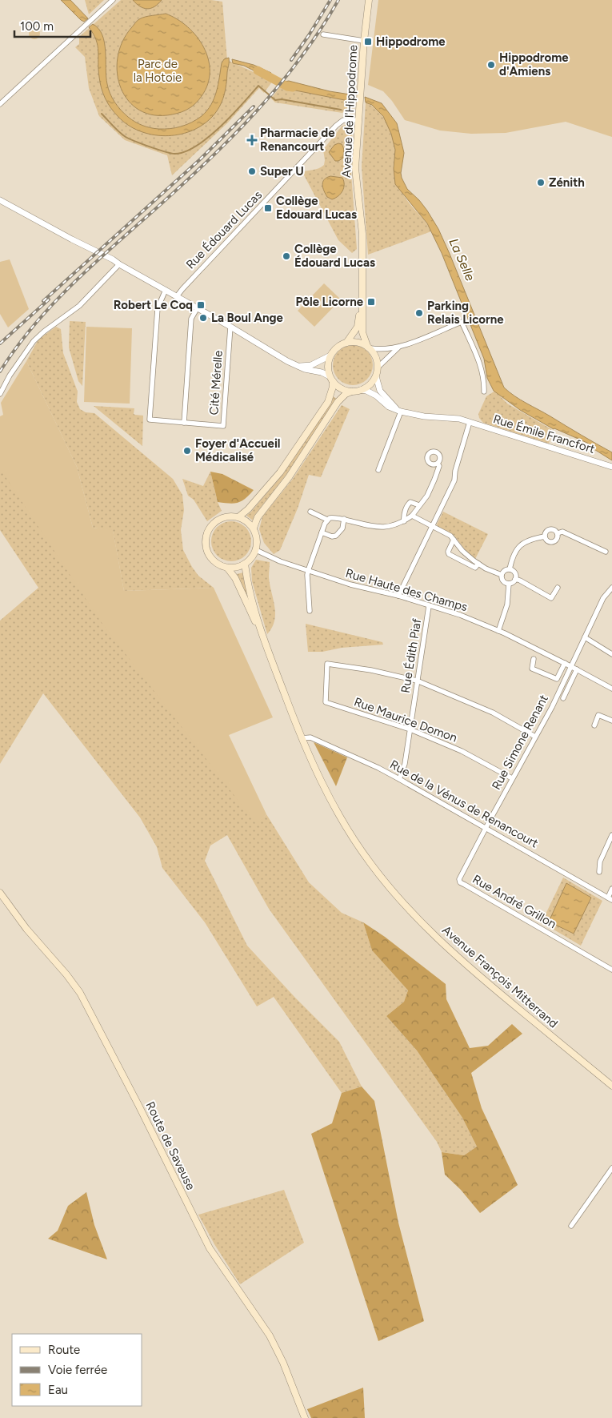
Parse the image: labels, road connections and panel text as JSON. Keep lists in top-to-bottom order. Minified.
{"streets":{"main road":["Avenue de l'Hippodrome","Avenue François Mitterrand","Route de Saveuse"],"street":["Rue Édouard Lucas","Cité Mérelle","Rue Émile Francfort","Rue Haute des Champs","Rue Édith Piaf","Rue Maurice Domon","Rue Simone Renant","Rue de la Vénus de Renancourt","Rue André Grillon"]},"crossings":[["Avenue de l'Hippodrome","Rue Édouard Lucas"],["Avenue de l'Hippodrome","Rue Émile Francfort"],["Rue Haute des Champs","Rue Édith Piaf"],["Rue Haute des Champs","Rue Simone Renant"],["Rue Haute des Champs","Avenue François Mitterrand"],["Rue Édith Piaf","Rue Maurice Domon"],["Rue Édith Piaf","Rue de la Vénus de Renancourt"],["Rue Maurice Domon","Rue Simone Renant"],["Rue Simone Renant","Rue de la Vénus de Renancourt"],["Rue Simone Renant","Rue André Grillon"],["Rue de la Vénus de Renancourt","Rue André Grillon"],["Rue de la Vénus de Renancourt","Avenue François Mitterrand"]],"water":["La Selle"],"parks":["Parc de la Hotoie"],"places":{"transit":["Hippodrome","Collège Edouard Lucas","Pôle Licorne","Robert Le Coq"],"other":["Hippodrome d'Amiens","Super U","Zénith","Collège Édouard Lucas","Parking Relais Licorne","La Boul Ange","Foyer d'Accueil Médicalisé"],"health":["Pharmacie de Renancourt"]},"legend":["Route","Voie ferrée","Eau"],"scale_bar":"100 m"}
